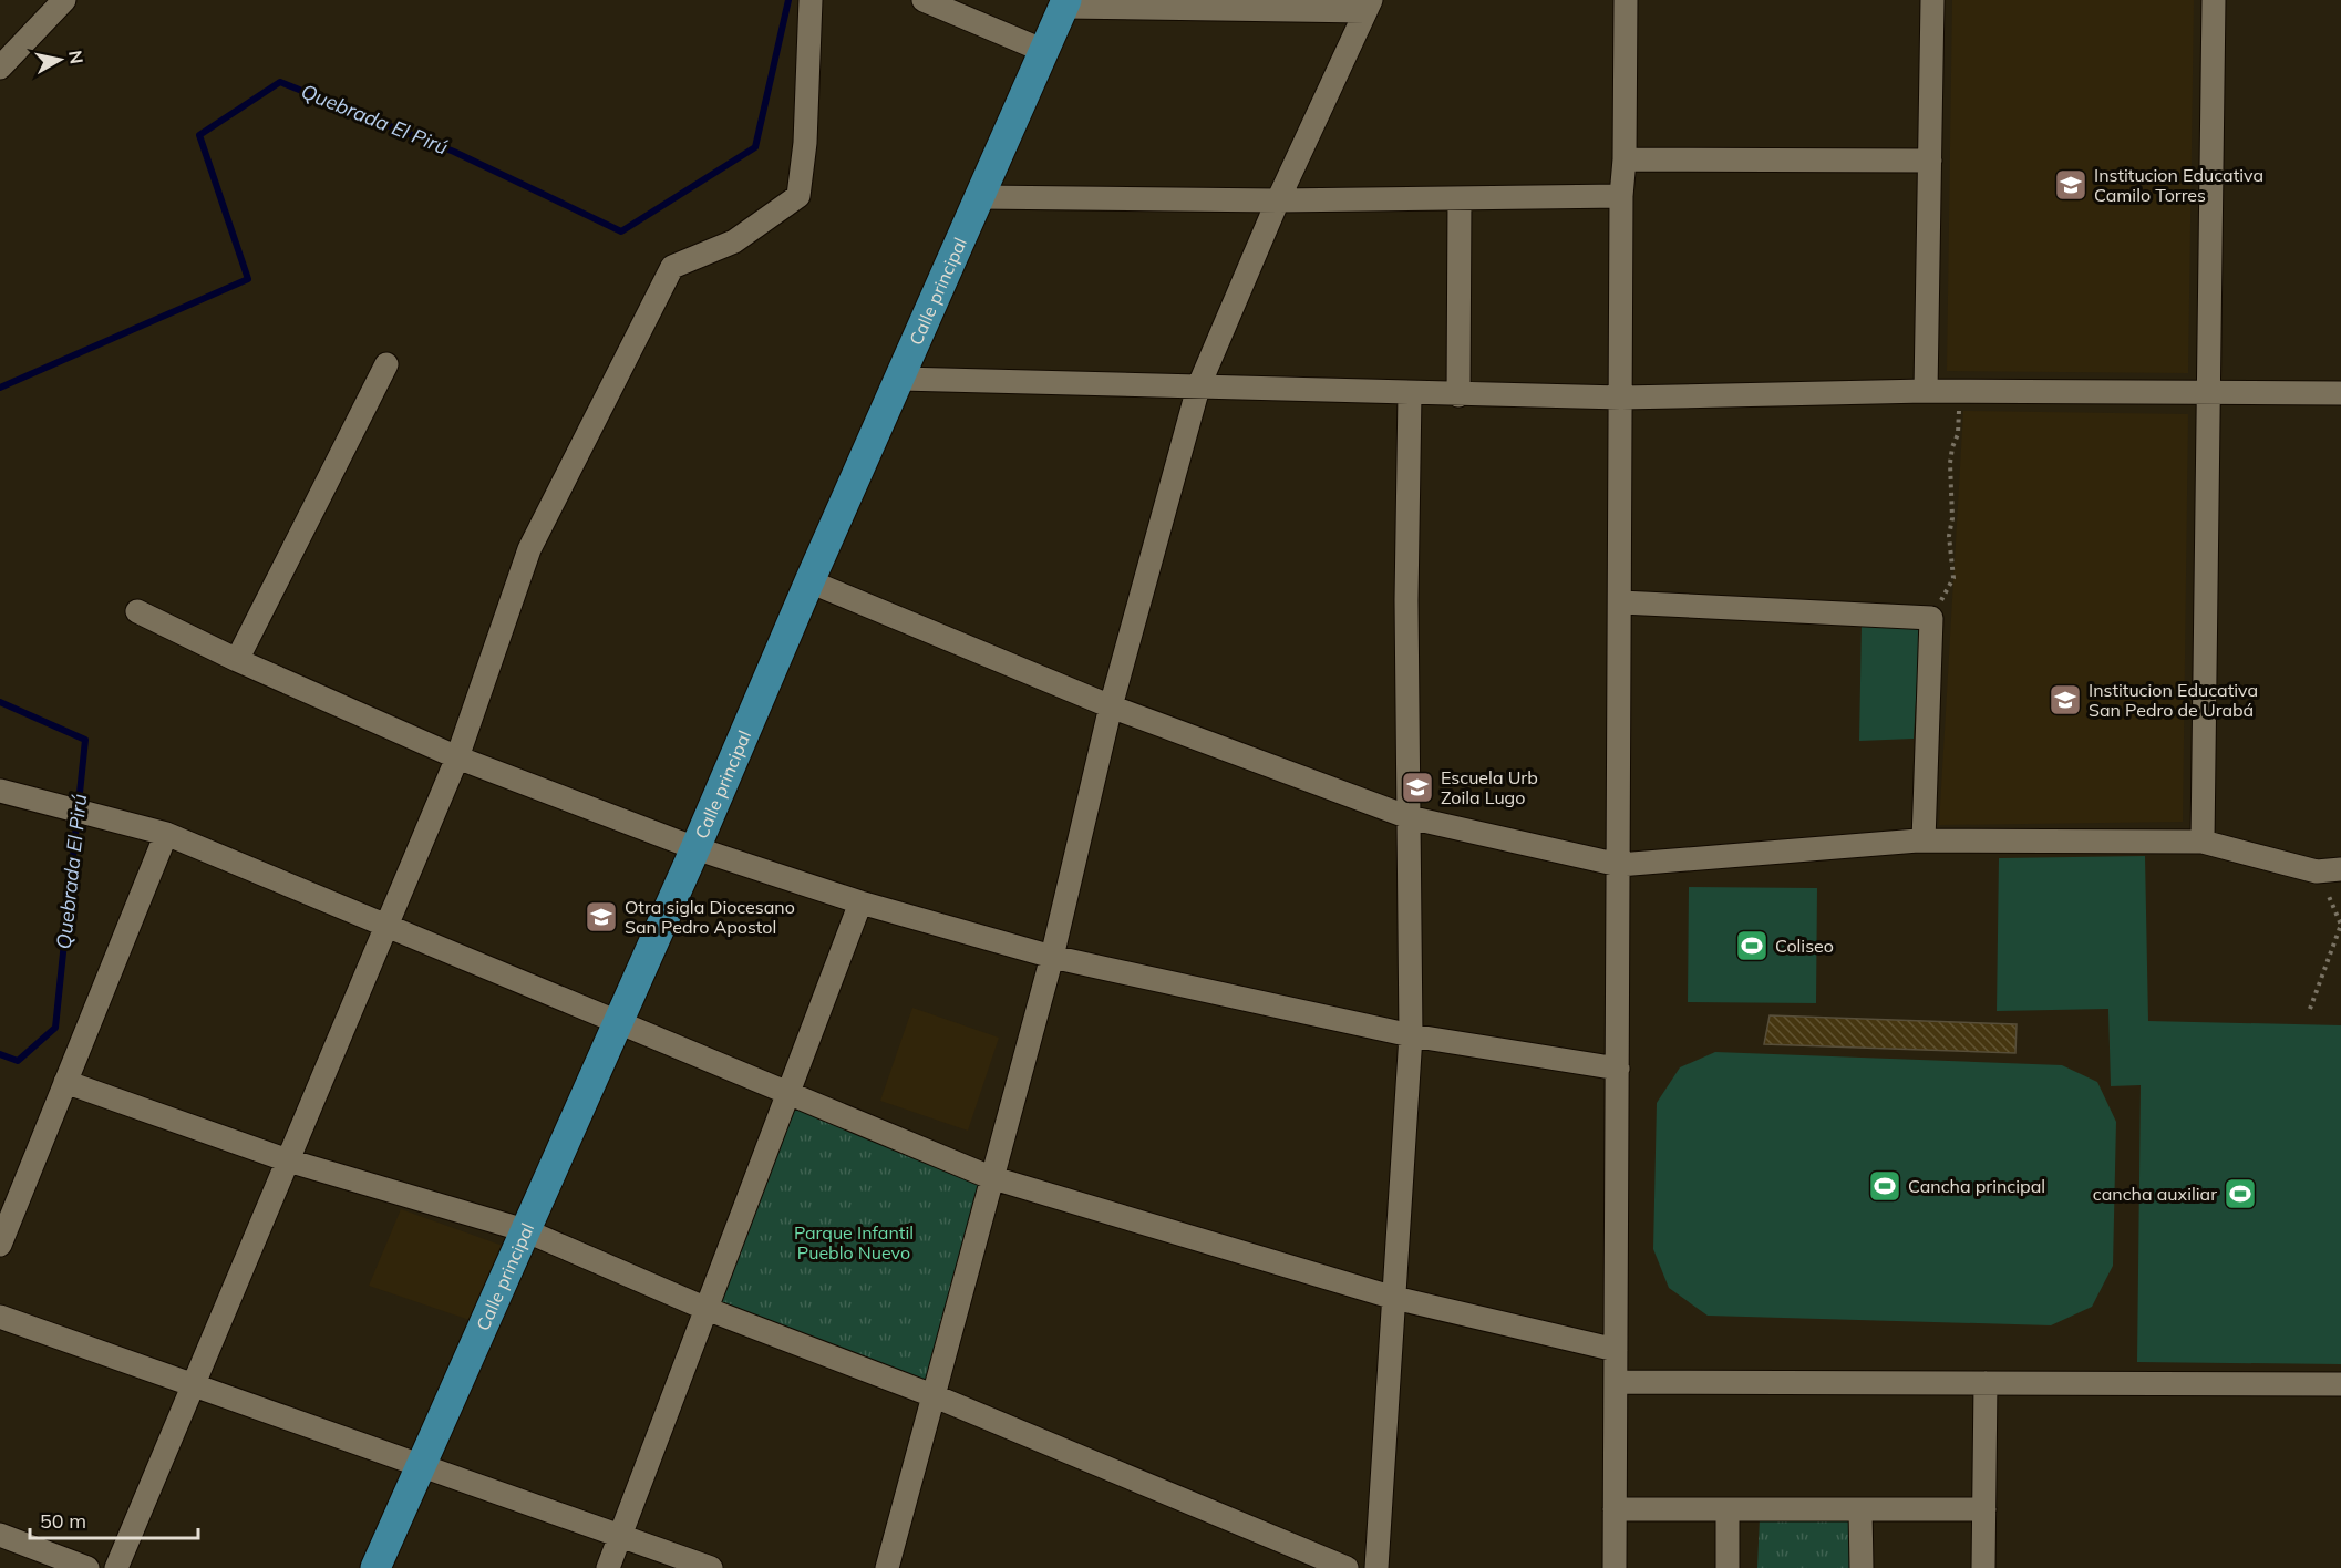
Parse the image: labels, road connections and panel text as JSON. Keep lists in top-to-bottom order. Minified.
{"streets":{"main road":["Calle principal"]},"water":["Quebrada El Pirú"],"parks":["Parque Infantil Pueblo Nuevo"],"places":{"school or university":["Institucion Educativa Camilo Torres","Institucion Educativa San Pedro de Urabá","Escuela Urb Zoila Lugo","Otra sigla Diocesano San Pedro Apostol"],"sports":["Coliseo","Cancha principal","cancha auxiliar"]},"scale_bar":"50 m","north":"right"}
